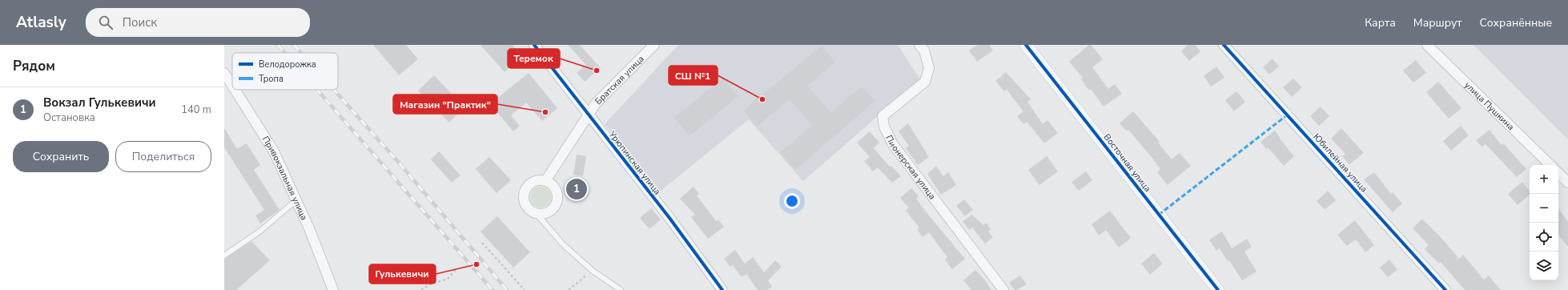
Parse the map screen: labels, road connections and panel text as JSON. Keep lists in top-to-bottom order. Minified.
{"streets":{"street":["Братская улица","улица Пушкина","Урюпинская улица","Восточная улица","Юбилейная улица","Пионерская улица","Привокзальная улица"]},"crossings":[["Братская улица","Урюпинская улица"]],"places":["Теремок","СШ №1","Магазин \"Практик\"","Гулькевичи"],"legend":["Велодорожка","Тропа"],"page":{"header":"Atlasly","search":"Поиск","nav":["Карта","Маршрут","Сохранённые"],"heading":"Рядом","list":[{"mark":"1","name":"Вокзал Гулькевичи","note":"Остановка","value":"140 m"}],"buttons":["Сохранить","Поделиться"],"map_buttons":["+","−"],"pins":"1"}}
